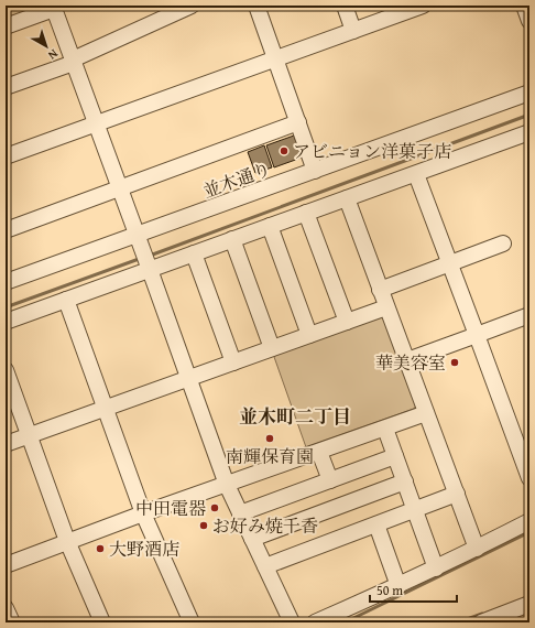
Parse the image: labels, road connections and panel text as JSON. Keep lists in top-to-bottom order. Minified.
{"streets":{"street":["並木通り"]},"districts":["並木町二丁目"],"places":["アビニョン洋菓子店","華美容室","南輝保育園","中田電器","お好み焼千香","大野酒店"],"scale_bar":"50 m","north":"bottom right"}
